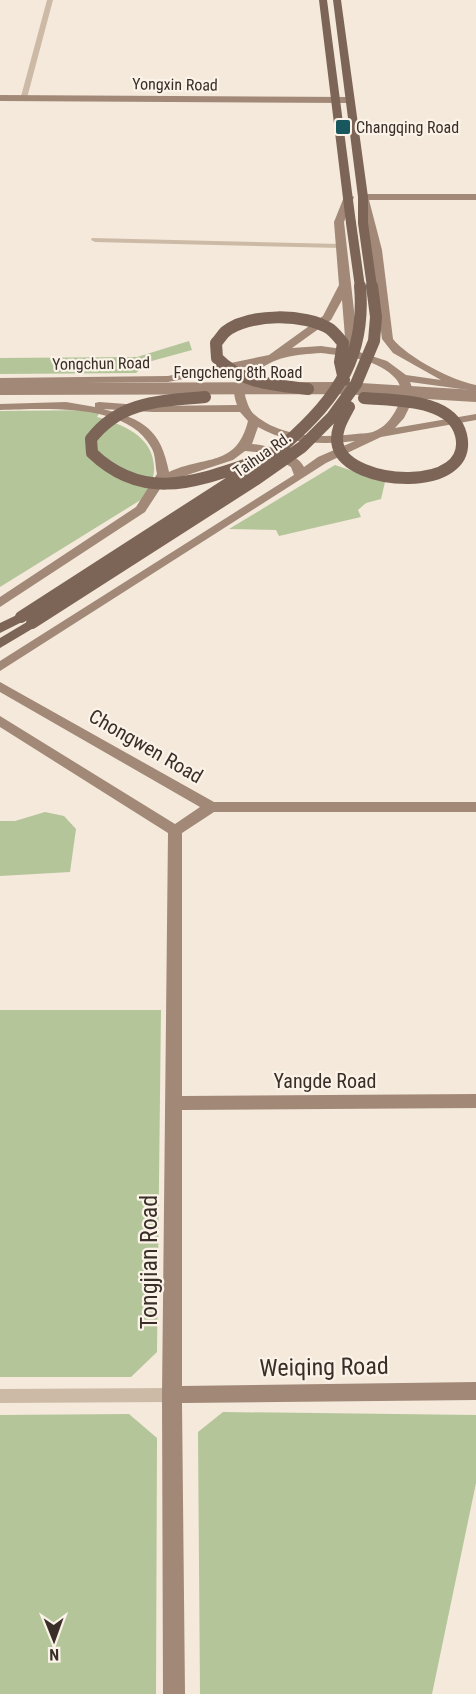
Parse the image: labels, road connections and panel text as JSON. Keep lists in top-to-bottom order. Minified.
{"streets":{"main road":["Taihua Rd."],"street":["Yongxin Road","Yongchun Road","Fengcheng 8th Road","Chongwen Road","Yangde Road","Tongjian Road","Weiqing Road"]},"crossings":[["Yongchun Road","Fengcheng 8th Road"],["Chongwen Road","Tongjian Road"],["Yangde Road","Tongjian Road"],["Tongjian Road","Weiqing Road"]],"places":{"transit":["Changqing Road"]},"north":"bottom"}
